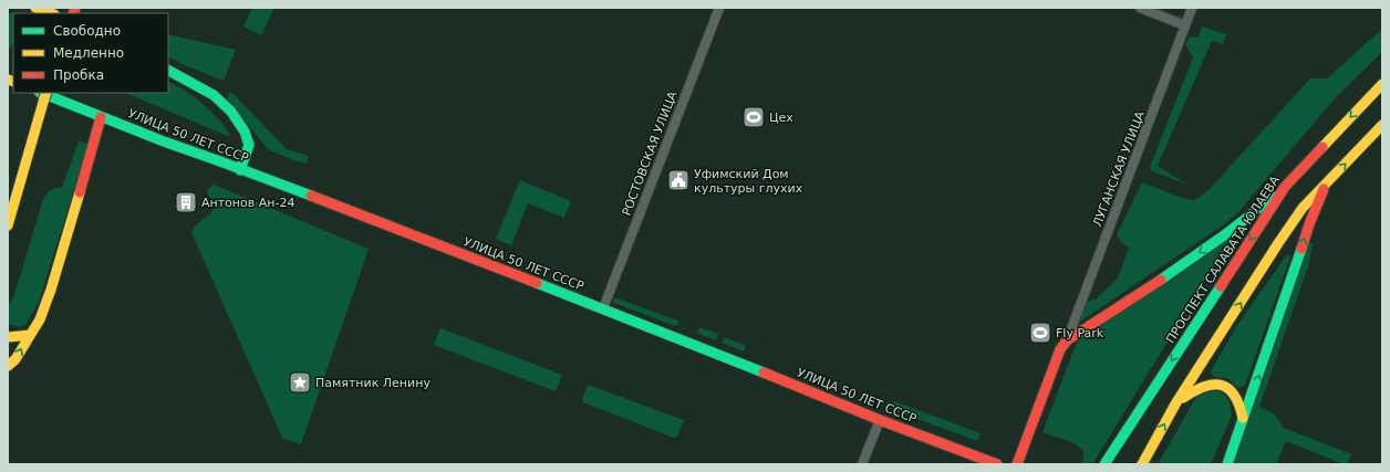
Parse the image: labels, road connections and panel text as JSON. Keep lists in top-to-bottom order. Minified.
{"streets":{"main road":["УЛИЦА 50 ЛЕТ СССР","ПРОСПЕКТ САЛАВАТА ЮЛАЕВА"],"street":["РОСТОВСКАЯ УЛИЦА","ЛУГАНСКАЯ УЛИЦА"]},"crossings":[["УЛИЦА 50 ЛЕТ СССР","РОСТОВСКАЯ УЛИЦА"]],"places":{"sports":["Цех","Fly Park"],"public building":["Уфимский Дом культуры глухих"],"building":["Антонов Ан-24"],"place":["Памятник Ленину"]},"legend":["Свободно","Медленно","Пробка"]}
